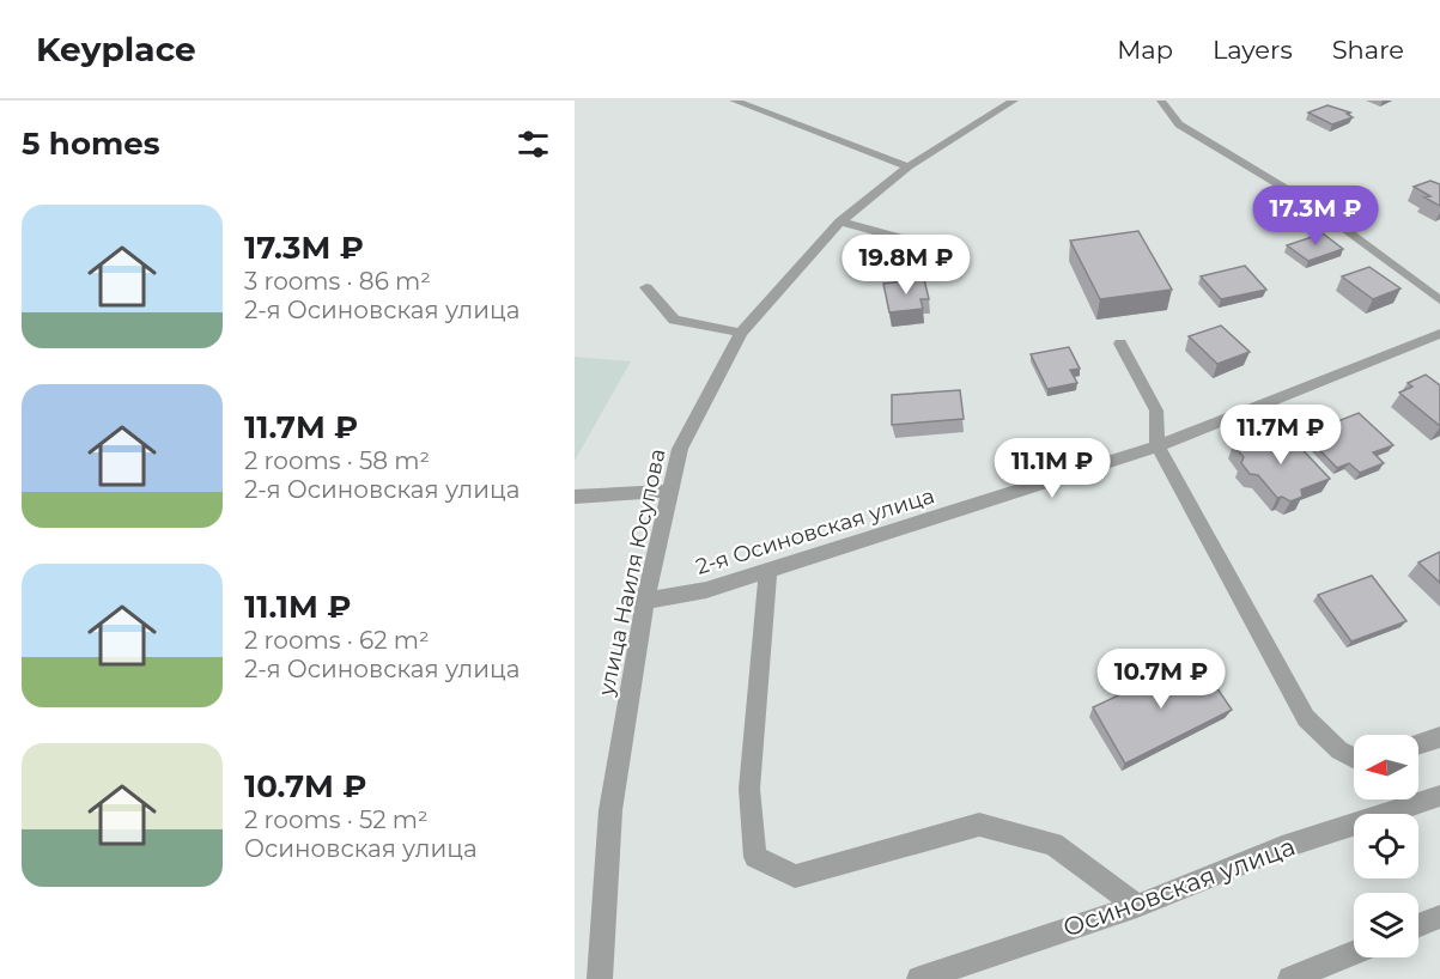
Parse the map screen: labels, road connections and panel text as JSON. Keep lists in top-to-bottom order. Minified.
{"streets":{"street":["2-я Осиновская улица","улица Наиля Юсупова","Осиновская улица"]},"crossings":[["2-я Осиновская улица","улица Наиля Юсупова"]],"north":"left","page":{"header":"Keyplace","nav":["Map","Layers","Share"],"heading":"5 homes","price":["17.3M ₽","19.8M ₽","11.7M ₽","11.1M ₽","10.7M ₽"],"list":[{"name":"17.3M ₽","note":"3 rooms · 86 m² · 2-я Осиновская улица"},{"name":"11.7M ₽","note":"2 rooms · 58 m² · 2-я Осиновская улица"},{"name":"11.1M ₽","note":"2 rooms · 62 m² · 2-я Осиновская улица"},{"name":"10.7M ₽","note":"2 rooms · 52 m² · Осиновская улица"}]}}
